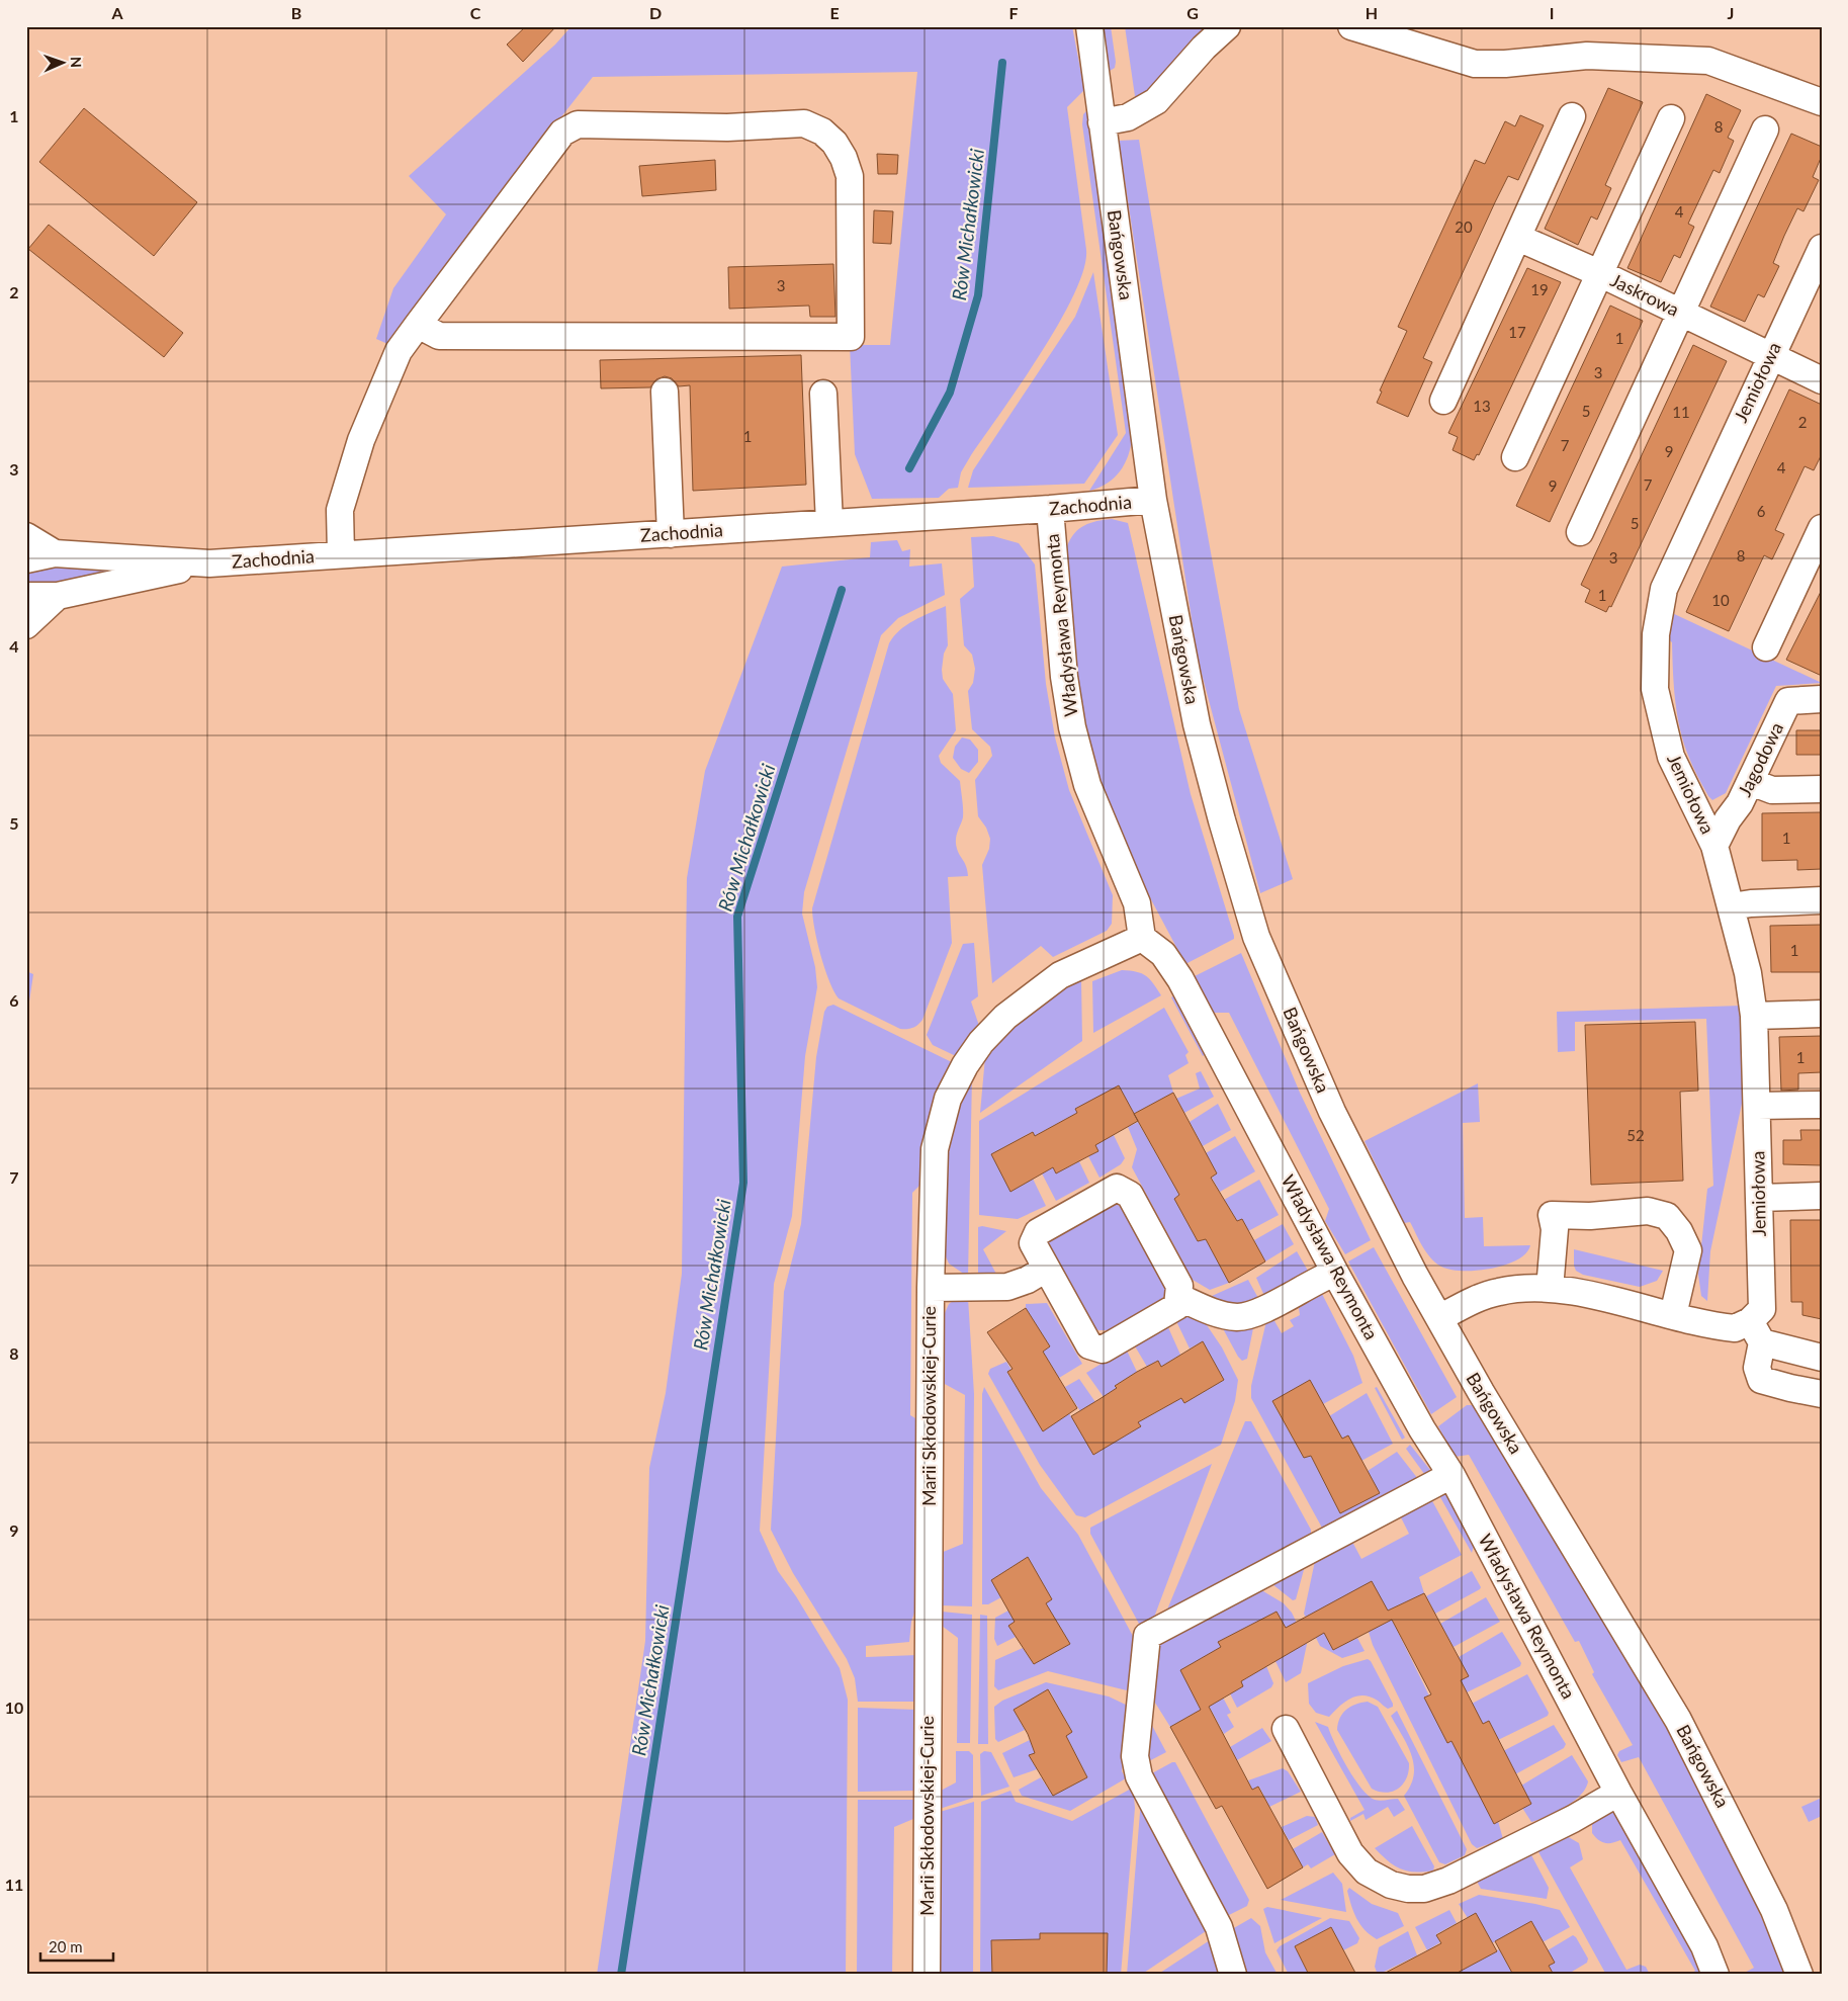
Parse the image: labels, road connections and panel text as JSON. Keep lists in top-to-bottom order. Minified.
{"streets":{"street":["Bańgowska","Jaskrowa","Jemiołowa","Zachodnia","Władysława Reymonta","Jagodowa","Marii Skłodowskiej-Curie"]},"crossings":[["Bańgowska","Zachodnia"],["Jaskrowa","Jemiołowa"],["Jemiołowa","Jagodowa"],["Zachodnia","Władysława Reymonta"],["Władysława Reymonta","Marii Skłodowskiej-Curie"]],"water":["Rów Michałkowicki"],"house_numbers":["8","4","20","3","19","17","1","3","13","5","11","2","1","7","9","4","7","9","6","5","8","3","1","10","1","1","1","52"],"scale_bar":"20 m","north":"right","grid":{"columns":["A","B","C","D","E","F","G","H","I","J"],"rows":["1","2","3","4","5","6","7","8","9","10","11"]}}
